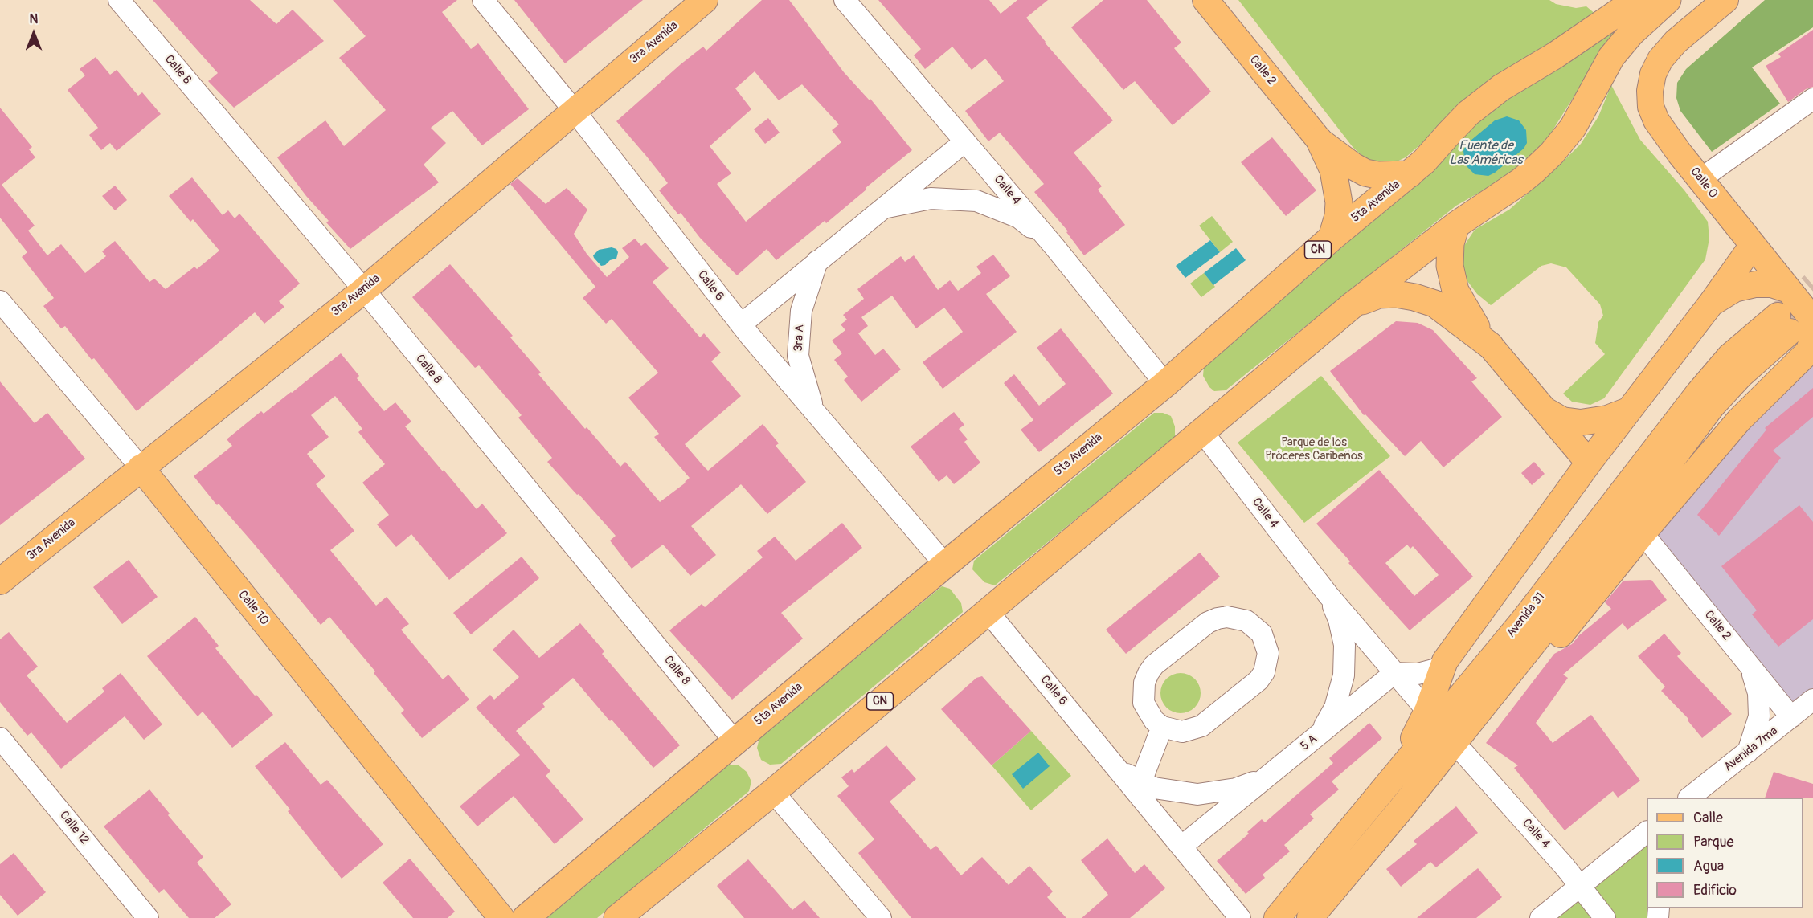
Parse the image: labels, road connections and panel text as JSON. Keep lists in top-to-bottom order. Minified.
{"streets":{"highway":["5ta Avenida","CN"],"main road":["3ra Avenida","Calle 2","Calle 0","Calle 10","Avenida 31"],"street":["Calle 8","Calle 4","Calle 6","3ra A","5 A","Avenida 7ma","Calle 12"]},"crossings":[["3ra Avenida","Calle 8"],["3ra Avenida","Calle 6"],["3ra Avenida","Calle 10"],["Calle 8","5ta Avenida"],["Calle 2","Avenida 7ma"],["Calle 0","Avenida 31"],["Calle 4","5ta Avenida"],["Calle 4","CN"],["Calle 4","5 A"],["5ta Avenida","Calle 6"],["CN","Calle 6"],["Calle 6","3ra A"],["Calle 6","5 A"]],"water":["Fuente de Las Américas"],"parks":["Parque de los Próceres Caribeños"],"legend":["Calle","Parque","Agua","Edificio"],"north":"top"}
